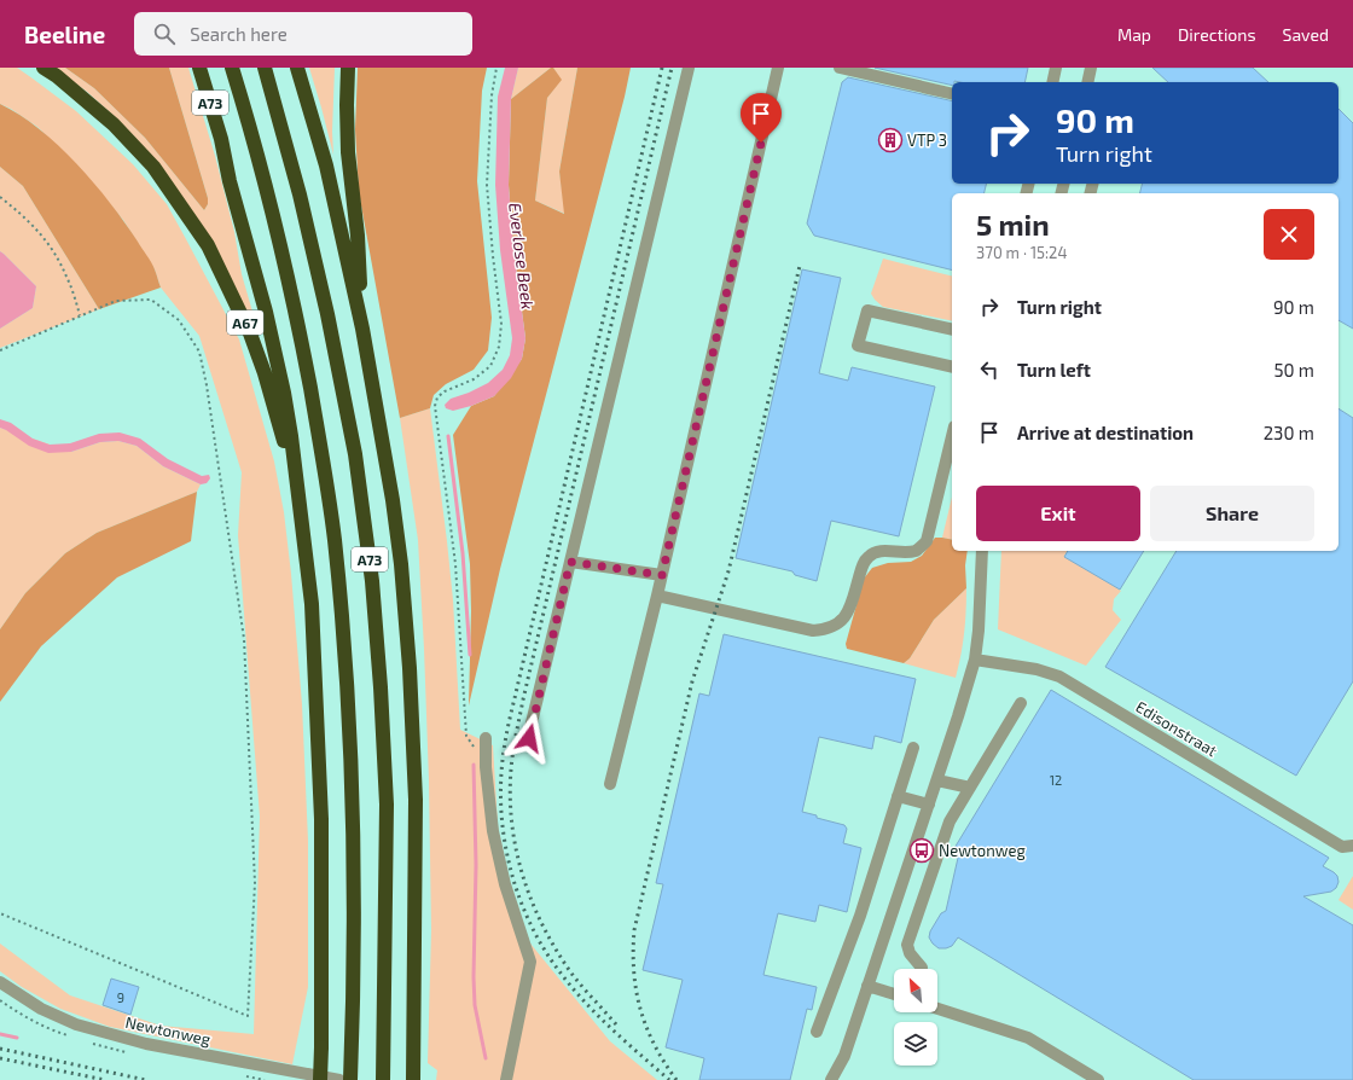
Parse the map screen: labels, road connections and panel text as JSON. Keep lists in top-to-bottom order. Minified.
{"streets":{"highway":["A73","A67"],"street":["Edisonstraat","Newtonweg"]},"crossings":[["A73","A67"]],"water":["Everlose Beek"],"places":{"building":["VTP 3"],"bus stop":["Newtonweg"]},"house_numbers":["12","9"],"north":"top left","page":{"header":"Beeline","search":"Search here","nav":["Map","Directions","Saved"],"turn":["90 m","Turn right"],"heading":["5 min","370 m · 15:24"],"list":[{"name":"Turn right","value":"90 m"},{"name":"Turn left","value":"50 m"},{"name":"Arrive at destination","value":"230 m"}],"buttons":["Exit","Share"]}}
